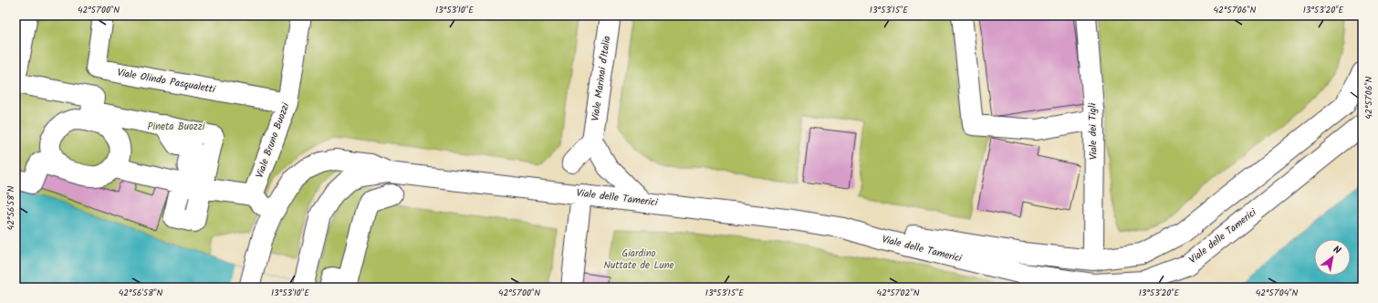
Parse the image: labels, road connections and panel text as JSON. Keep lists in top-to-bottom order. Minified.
{"streets":{"street":["Viale Marinai d'Italia","Viale Olindo Pasqualetti","Viale dei Tigli","Viale Bruno Buozzi","Viale delle Tamerici"]},"crossings":[["Viale Olindo Pasqualetti","Viale Bruno Buozzi"]],"parks":["Pineta Buozzi","Giardino Nuttate de Lune"],"north":"top right","coordinates":["42°57'00\"N","13°53'10\"E","13°53'15\"E","42°57'06\"N","13°53'20\"E","42°56'58\"N","42°57'02\"N","42°57'04\"N"]}
